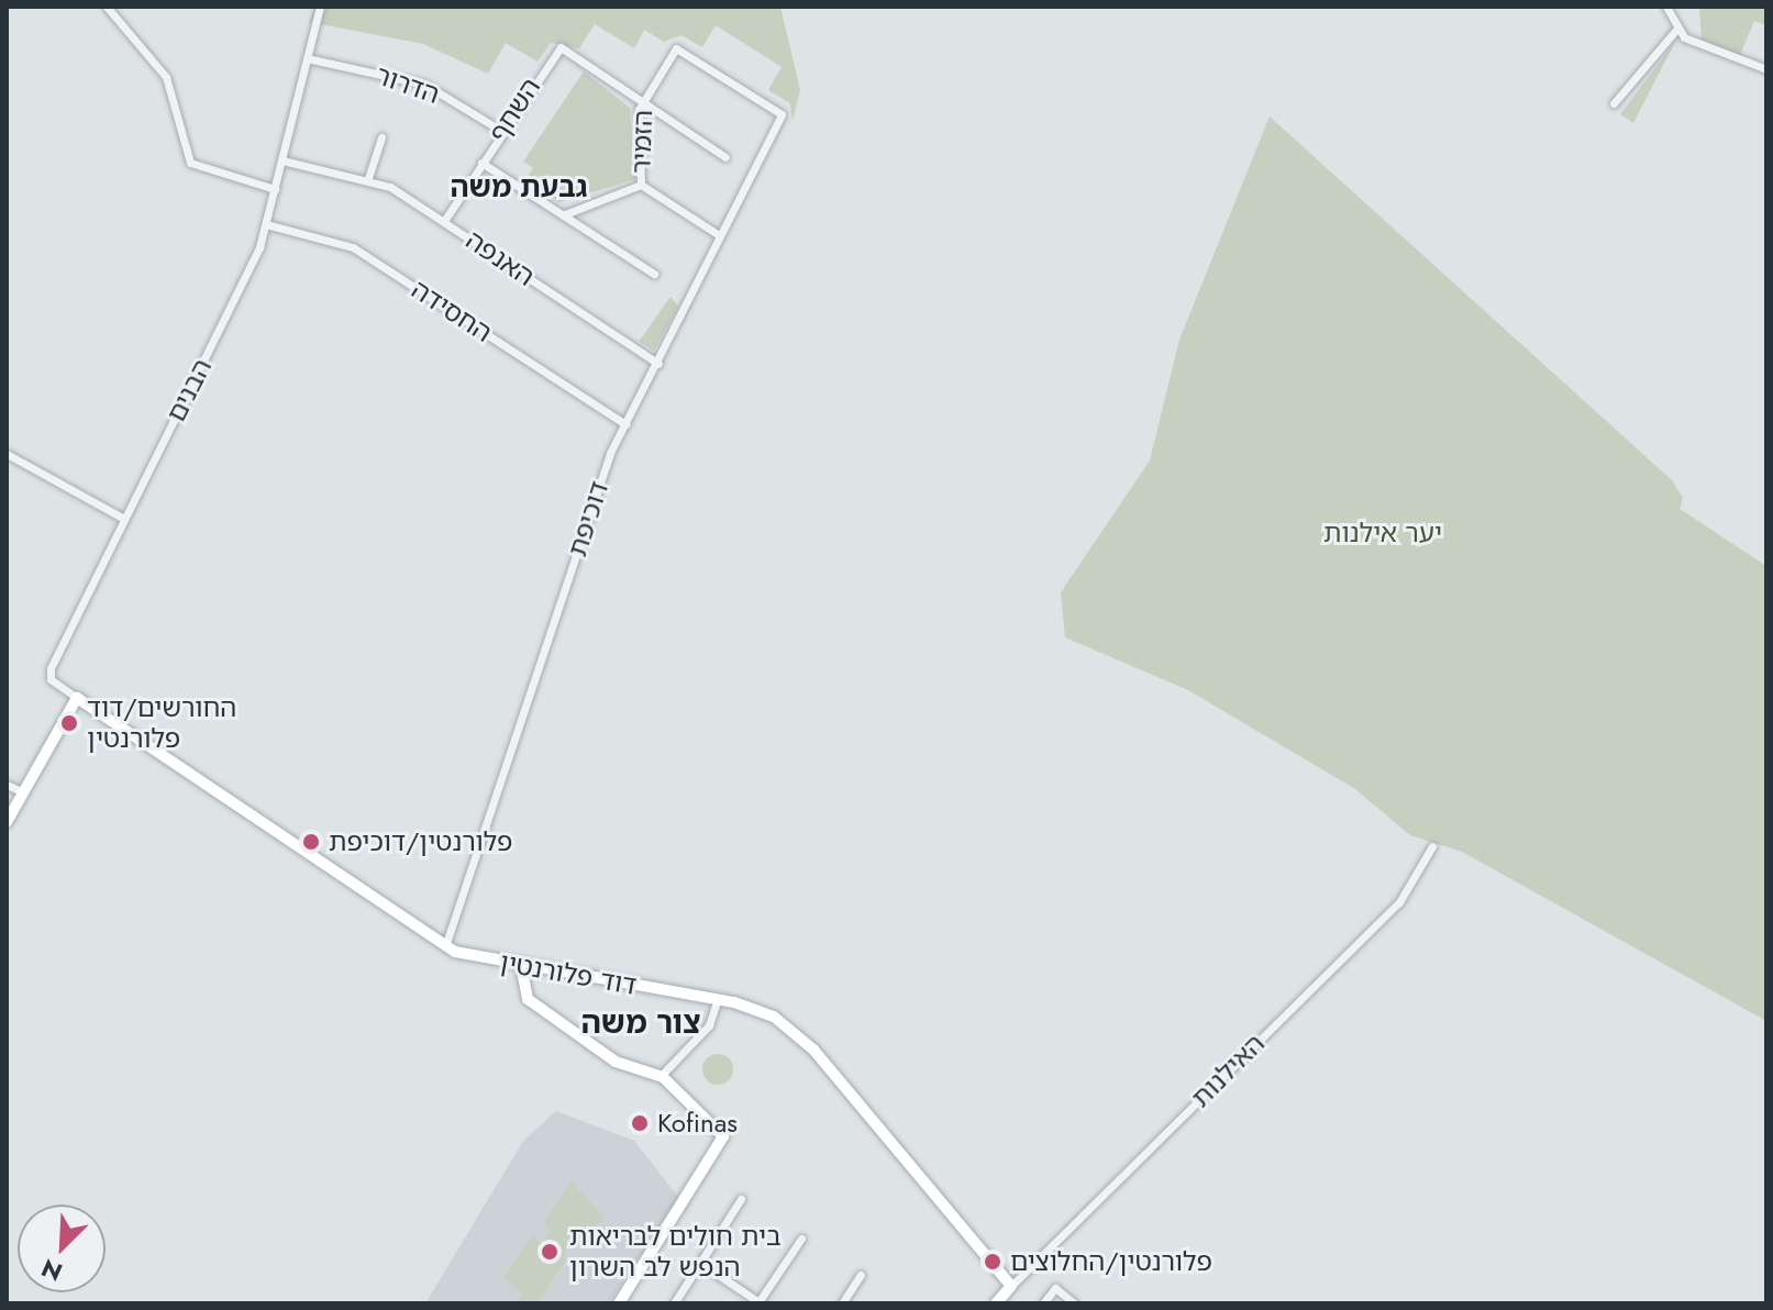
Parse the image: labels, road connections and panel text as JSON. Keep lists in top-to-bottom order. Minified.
{"streets":{"street":["הדרור","השחף","הזמיר","האנפה","החסידה","הבנים","דוכיפת","דוד פלורנטין","האילנות"]},"crossings":[["הדרור","השחף"],["הדרור","הבנים"],["השחף","הזמיר"],["השחף","האנפה"],["הזמיר","דוכיפת"],["האנפה","הבנים"],["האנפה","דוכיפת"],["החסידה","הבנים"],["החסידה","דוכיפת"],["הבנים","דוד פלורנטין"],["דוכיפת","דוד פלורנטין"],["דוד פלורנטין","האילנות"]],"districts":["גבעת משה","צור משה"],"parks":["יער אילנות"],"places":["החורשים/דוד פלורנטין","פלורנטין/דוכיפת","Kofinas","בית חולים לבריאות הנפש לב השרון","פלורנטין/החלוצים"],"north":"bottom left"}
